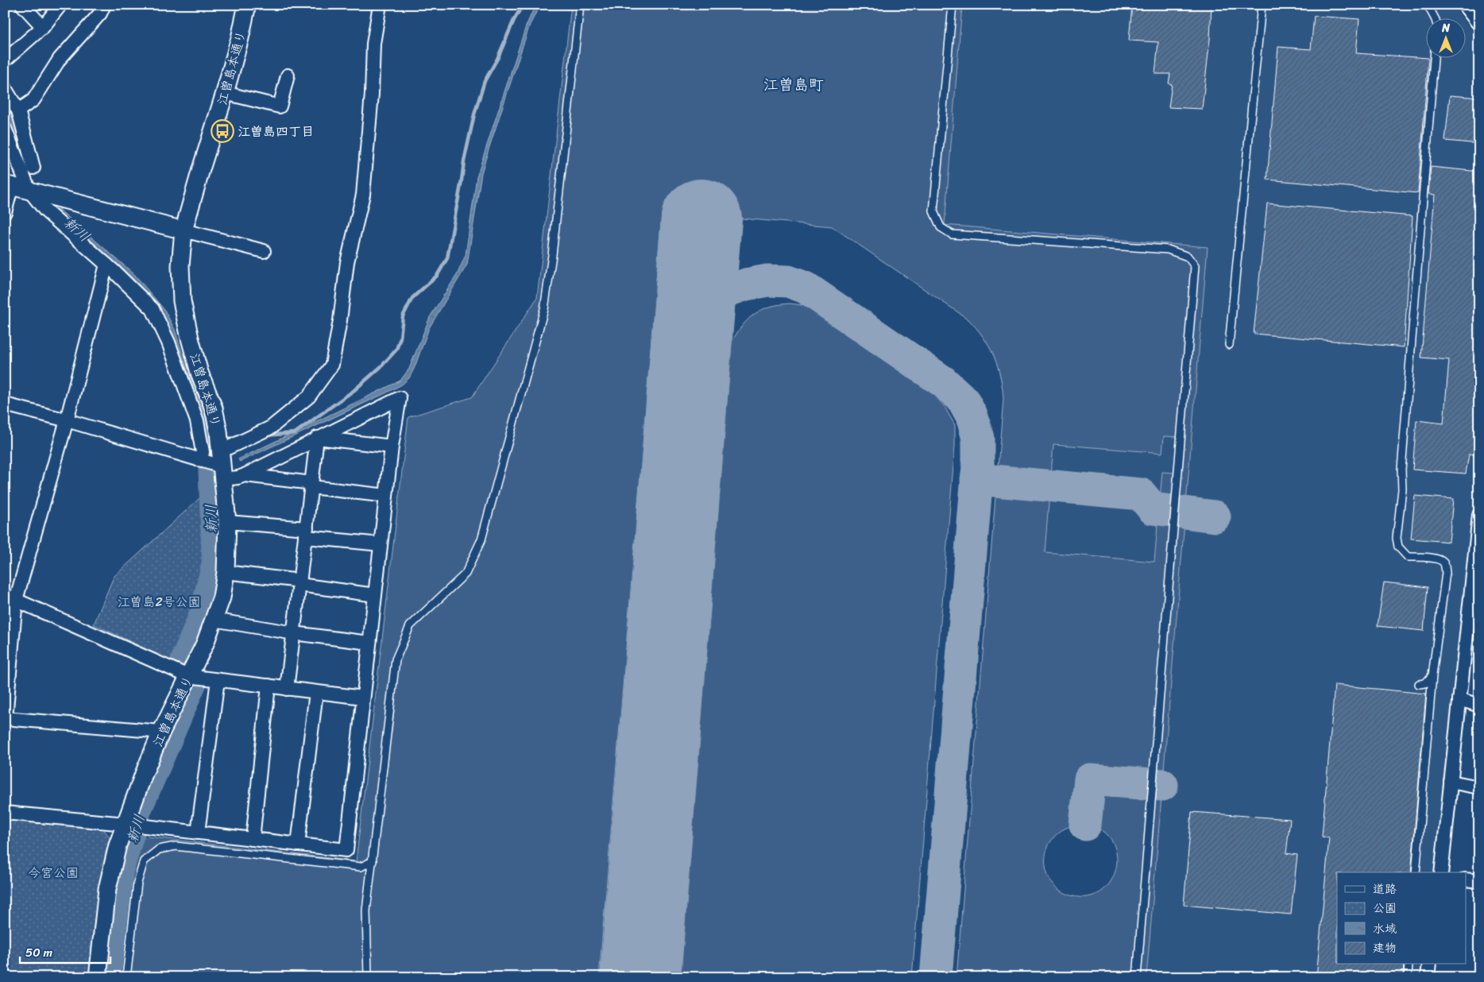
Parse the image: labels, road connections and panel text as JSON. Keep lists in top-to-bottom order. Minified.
{"streets":{"street":["江曽島本通り"]},"districts":["江曽島町"],"water":["新川"],"parks":["江曽島2号公園","今宮公園"],"places":{"bus stop":["江曽島四丁目"]},"legend":["道路","公園","水域","建物"],"scale_bar":"50 m","north":"top"}
